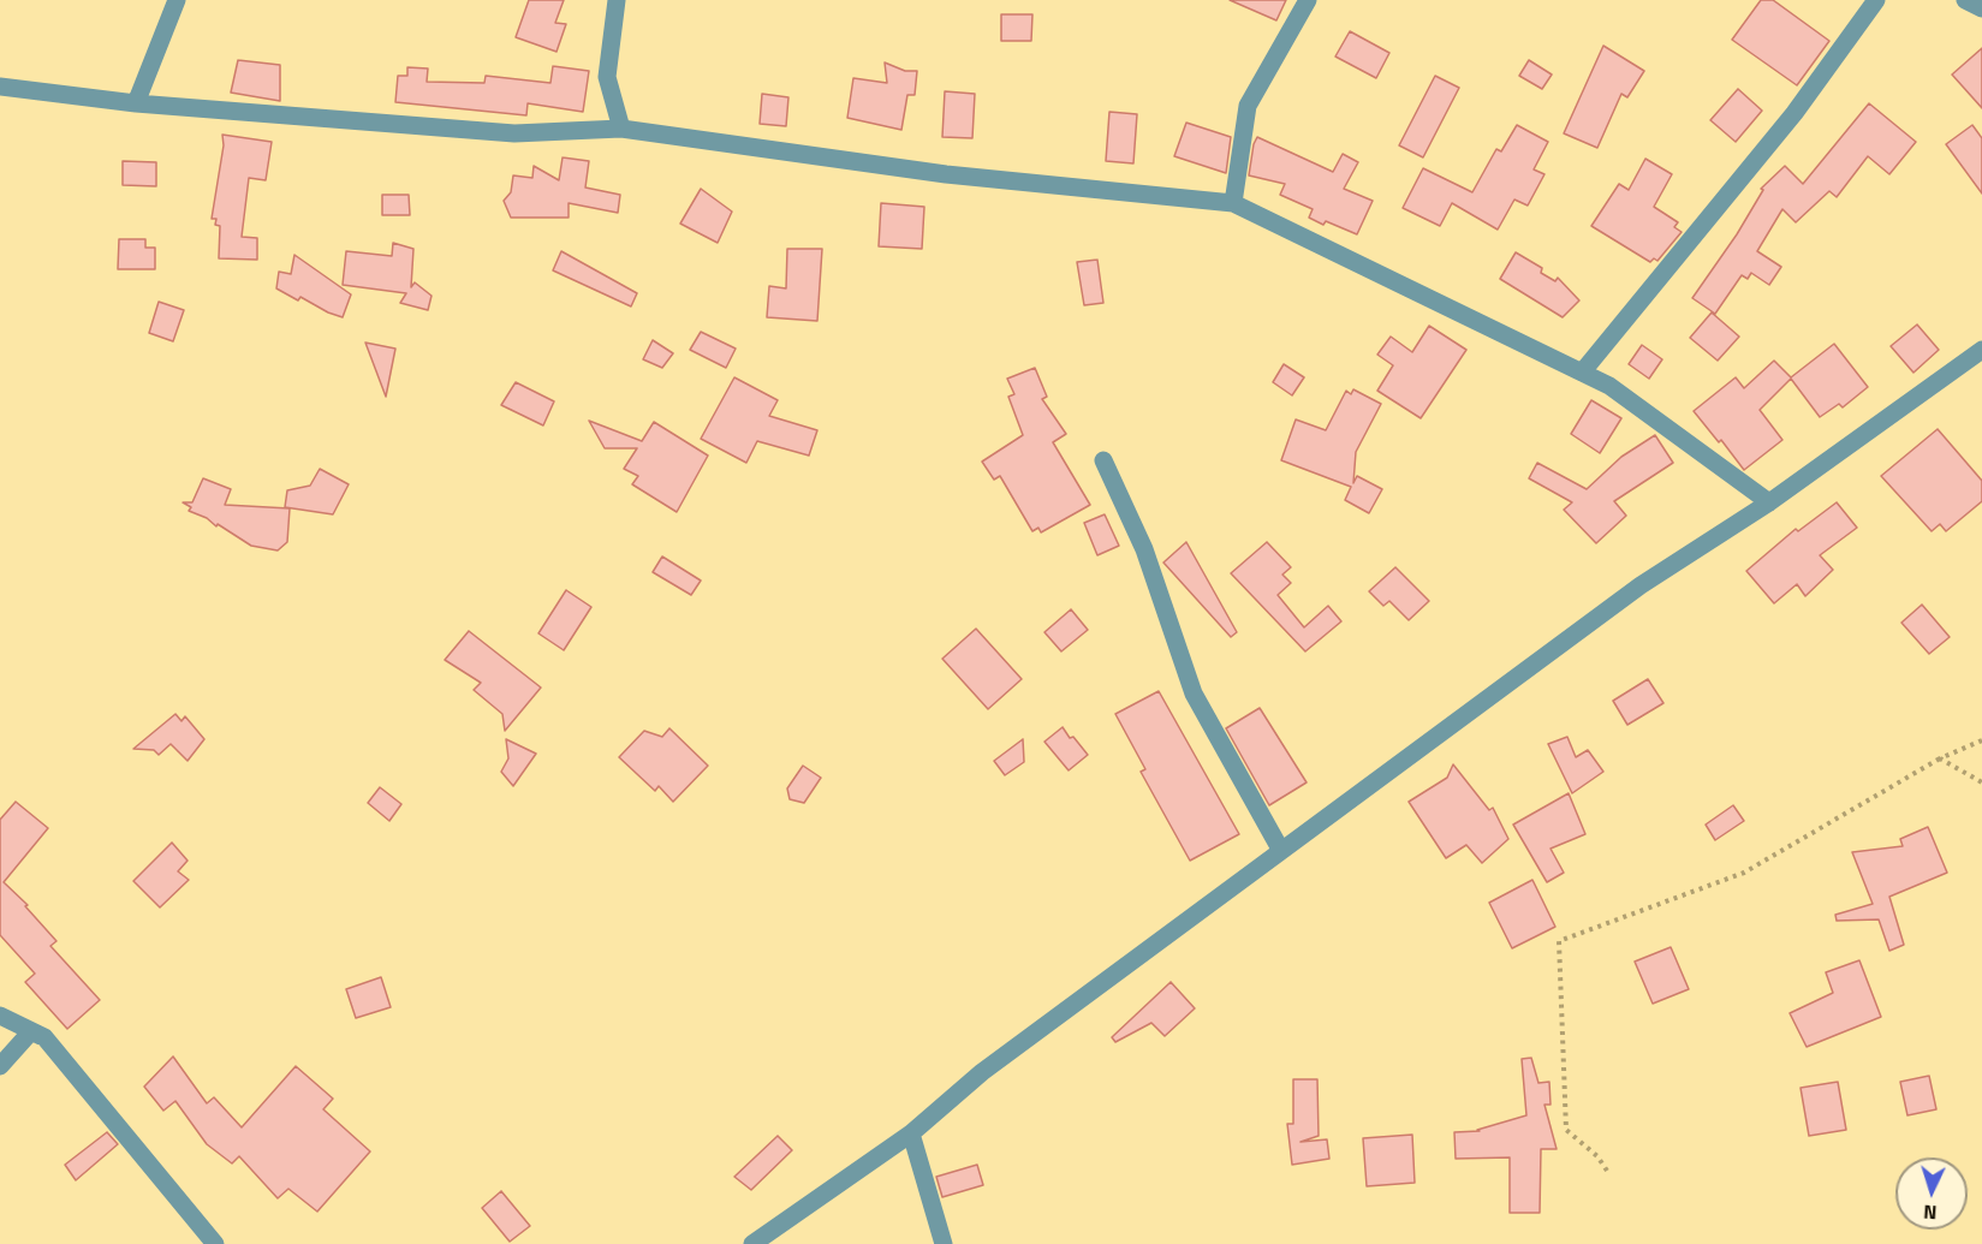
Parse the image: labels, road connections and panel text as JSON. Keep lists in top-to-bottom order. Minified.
{"north":"bottom"}
